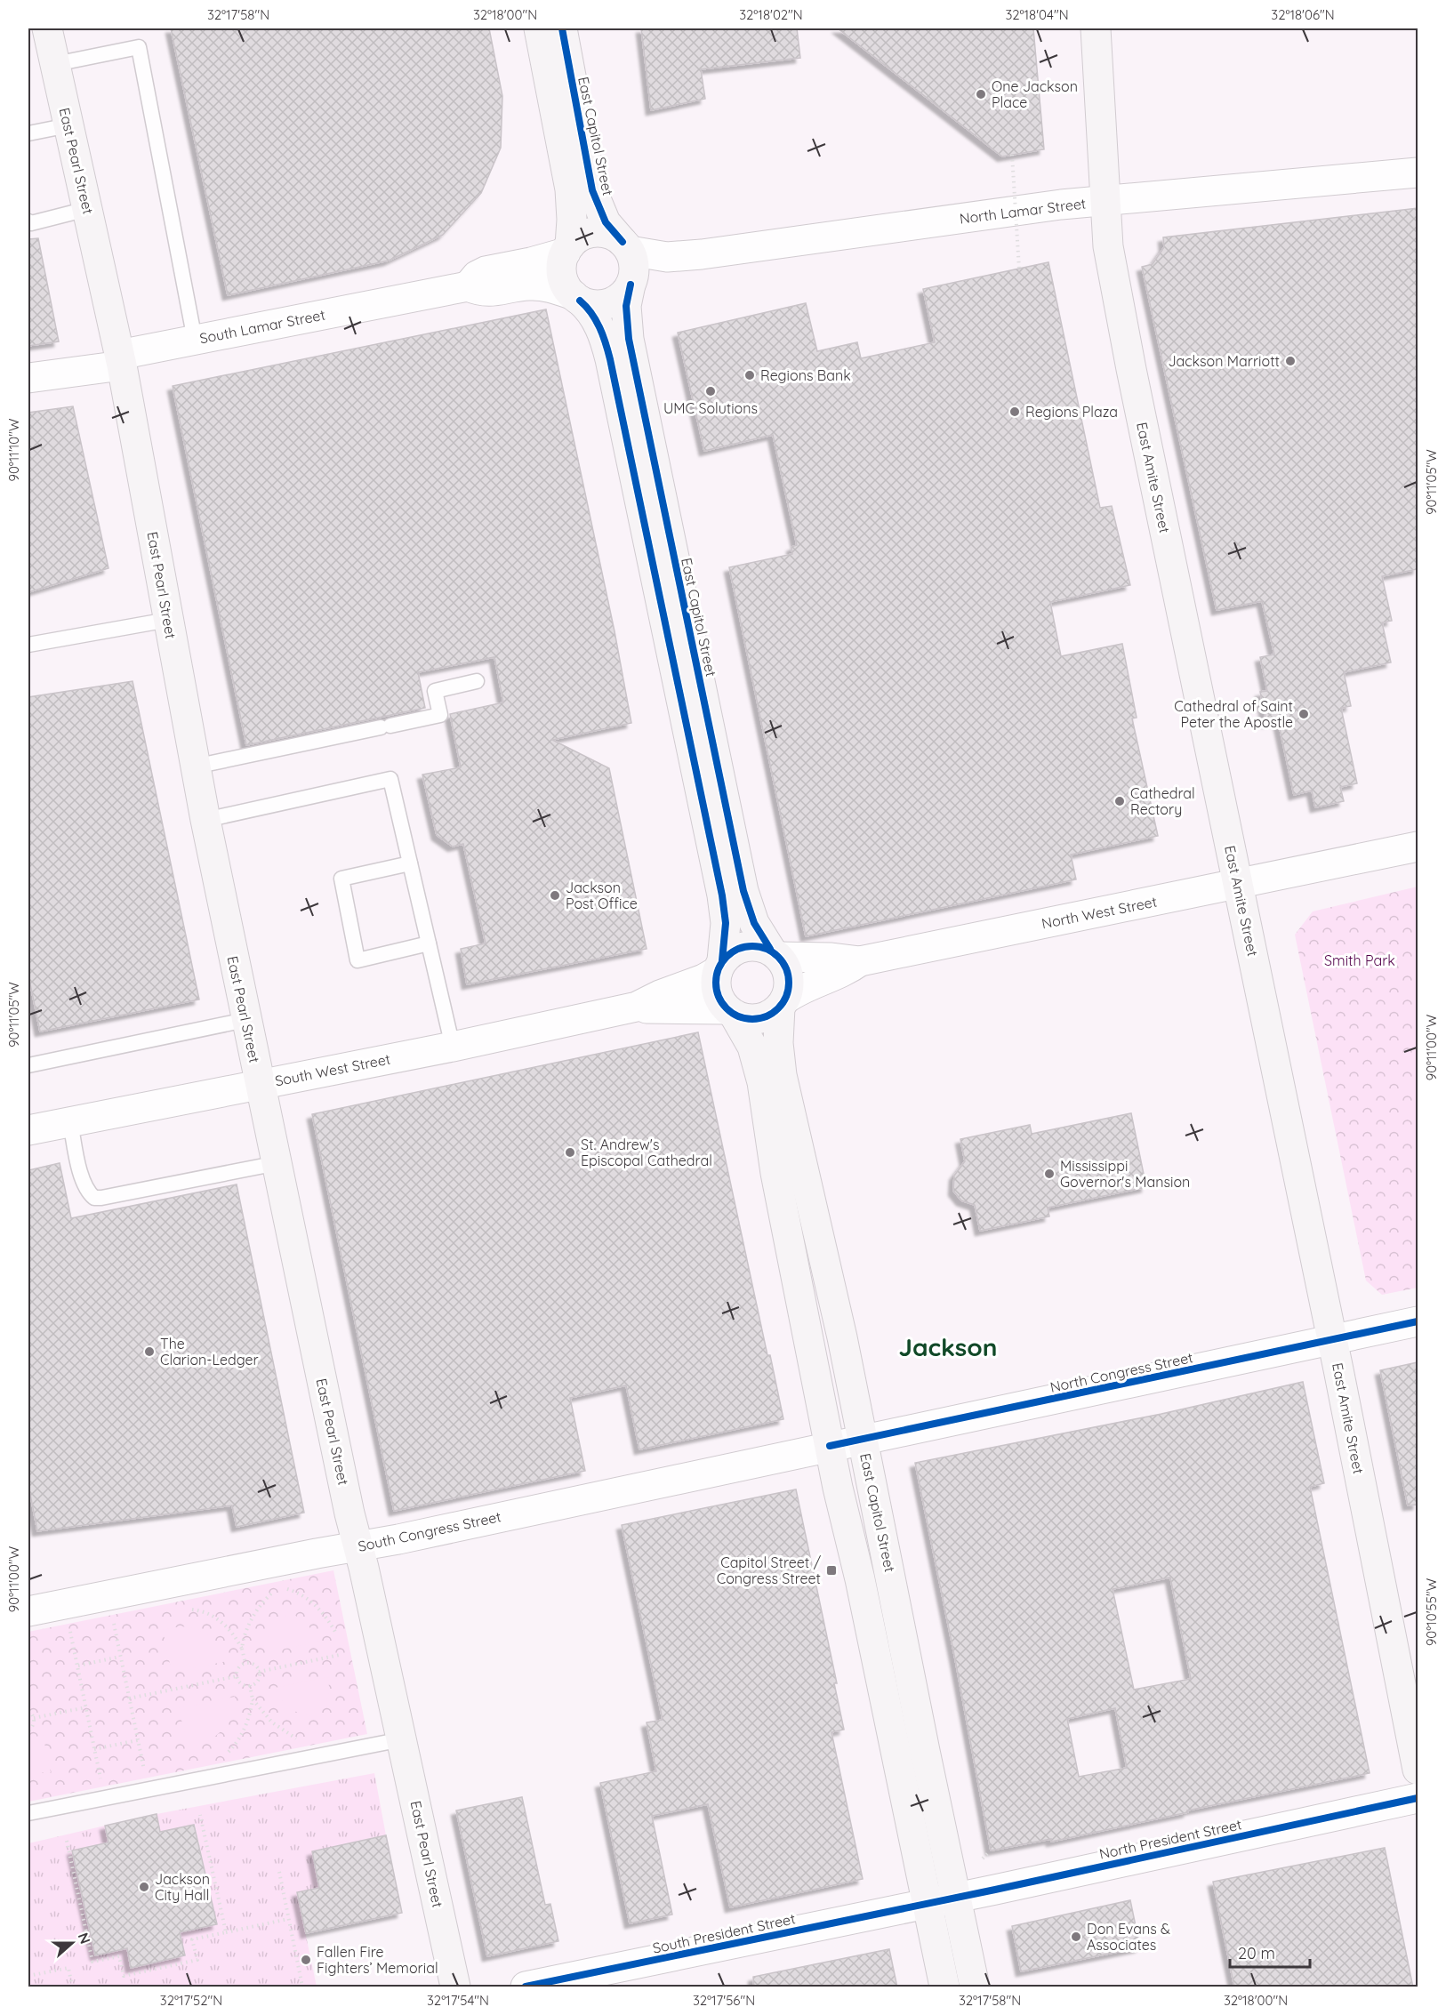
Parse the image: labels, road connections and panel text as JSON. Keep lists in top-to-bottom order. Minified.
{"streets":{"main road":["East Capitol Street","East Pearl Street","East Amite Street"],"street":["North Lamar Street","South Lamar Street","North West Street","South West Street","North Congress Street","South Congress Street","North President Street","South President Street"]},"crossings":[["East Capitol Street","North Lamar Street"],["East Capitol Street","South Lamar Street"],["East Capitol Street","North West Street"],["East Capitol Street","South West Street"],["East Capitol Street","North Congress Street"],["East Capitol Street","North President Street"],["East Pearl Street","South Lamar Street"],["East Pearl Street","South West Street"],["East Pearl Street","South Congress Street"],["North Lamar Street","South Lamar Street"],["North Lamar Street","East Amite Street"],["East Amite Street","North West Street"],["East Amite Street","North Congress Street"],["North West Street","South West Street"],["North Congress Street","South Congress Street"],["North President Street","South President Street"]],"districts":["Jackson"],"parks":["Smith Park"],"places":{"other":["One Jackson Place","Jackson Marriott","Regions Bank","UMC Solutions","Regions Plaza","Cathedral of Saint Peter the Apostle","Cathedral Rectory","Jackson Post Office","St. Andrew's Episcopal Cathedral","Mississippi Governor's Mansion","The Clarion-Ledger","Jackson City Hall","Don Evans & Associates","Fallen Fire Fighters’ Memorial"],"transit":["Capitol Street / Congress Street"]},"scale_bar":"20 m","north":"right","coordinates":["32°17'58\"N","32°18'00\"N","32°18'02\"N","32°18'04\"N","32°18'06\"N","90°11'10\"W","90°11'05\"W","90°11'00\"W","90°10'55\"W","32°17'52\"N","32°17'54\"N","32°17'56\"N"]}
